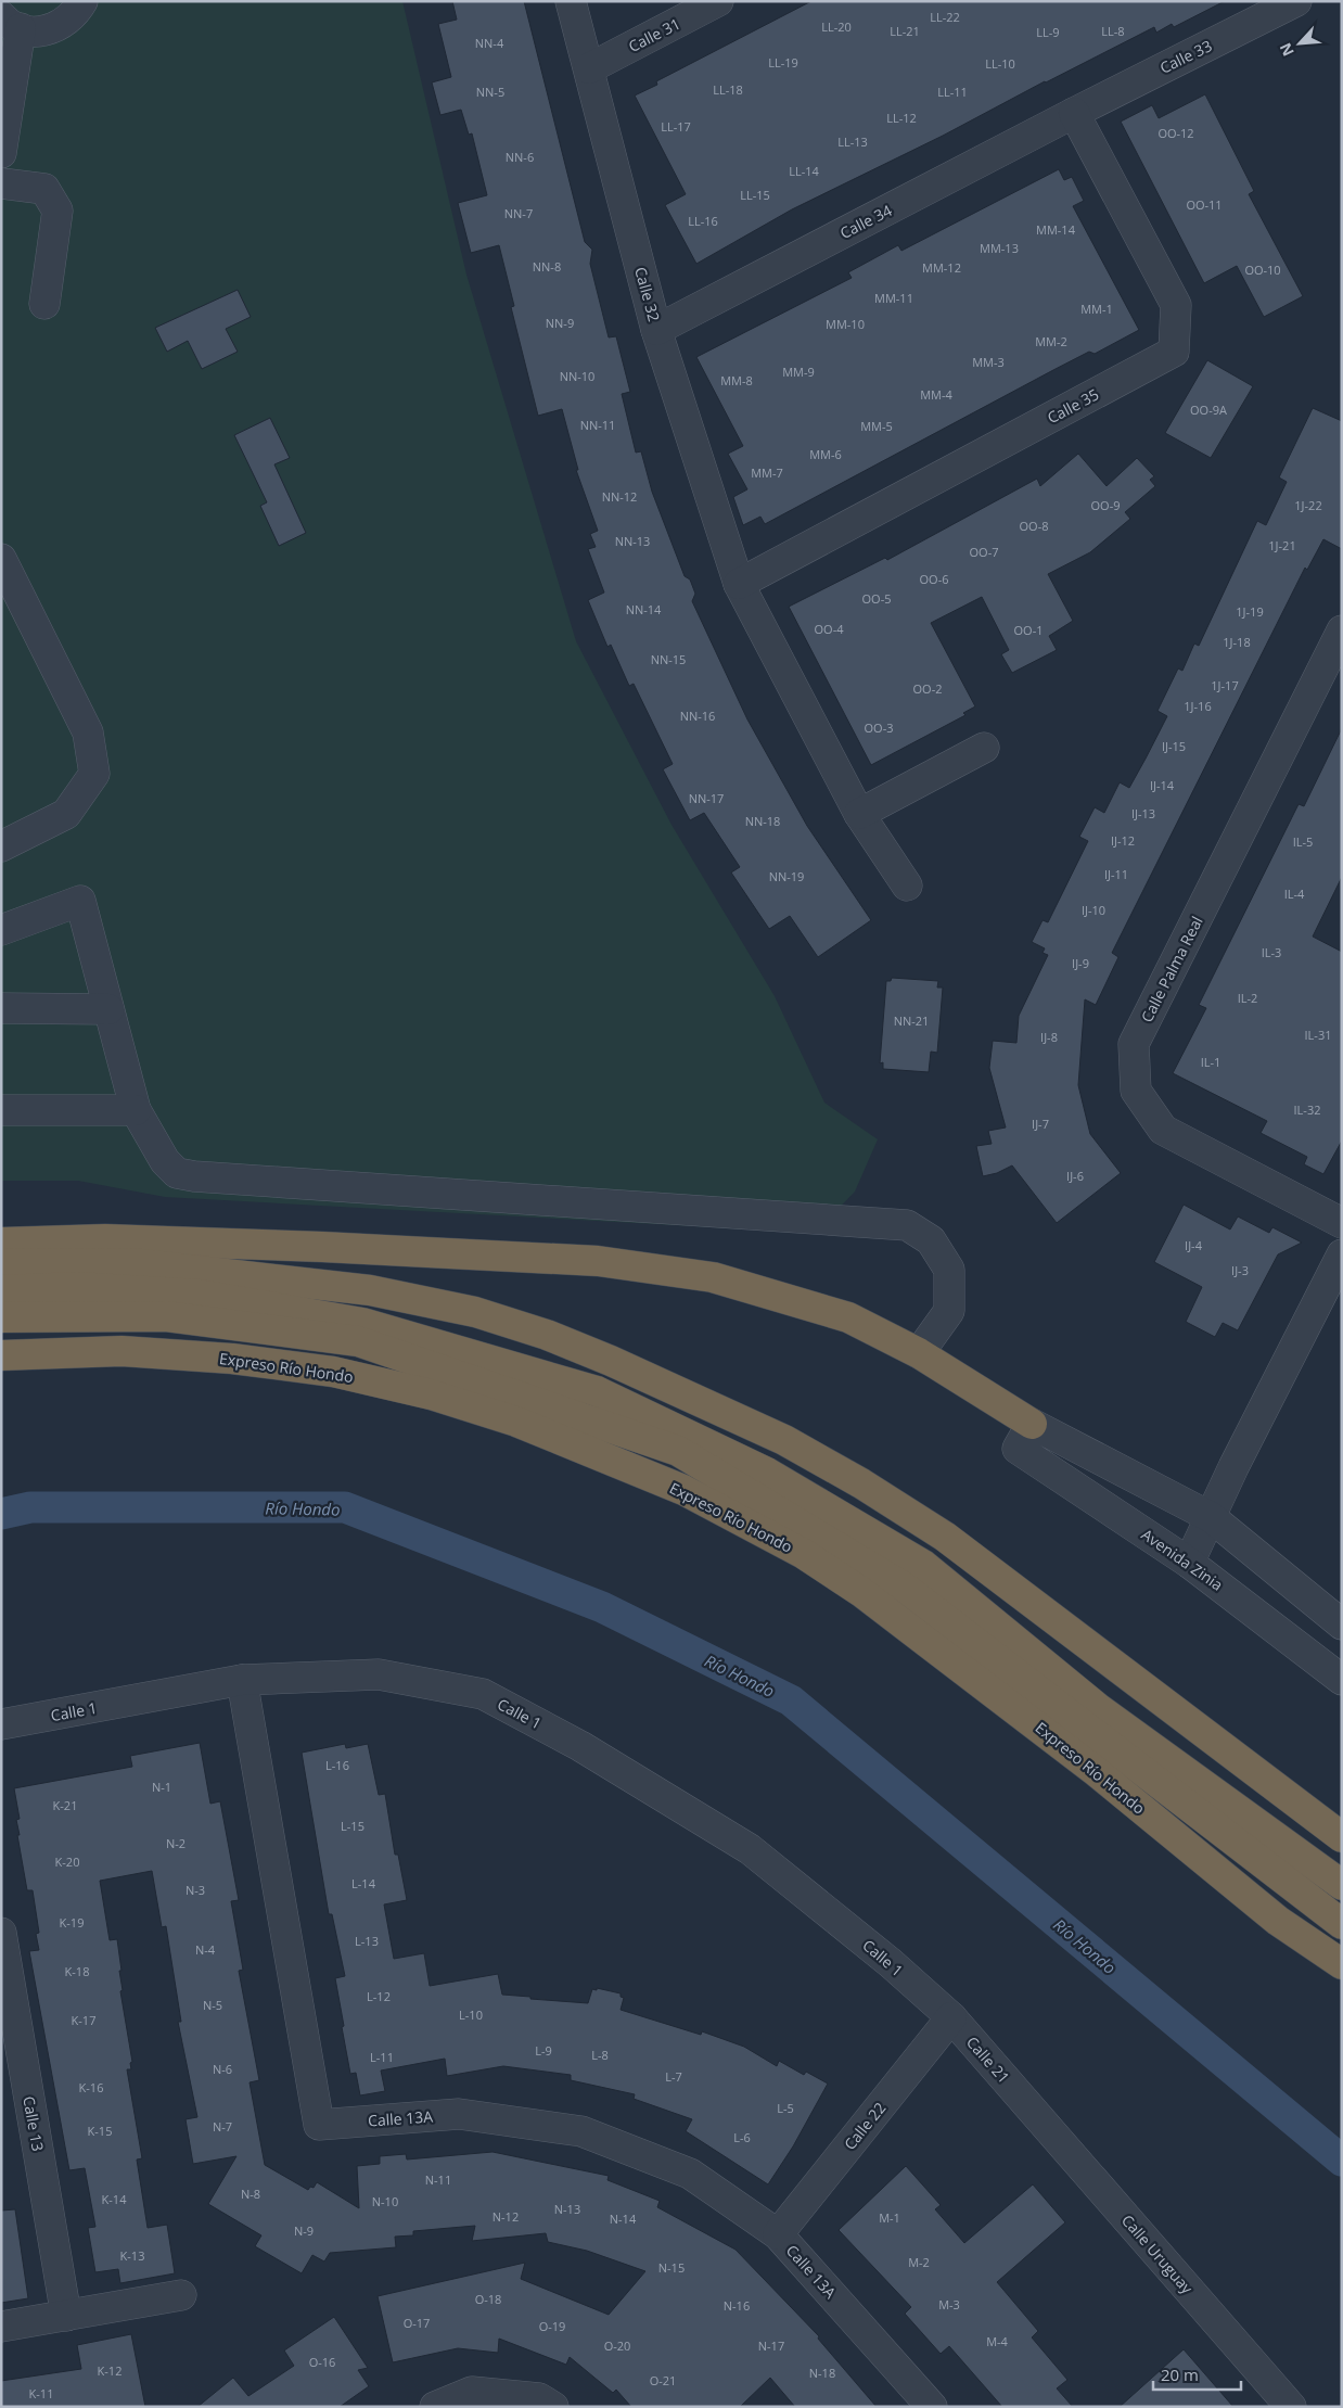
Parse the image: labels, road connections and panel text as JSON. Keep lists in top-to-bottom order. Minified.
{"streets":{"highway":["Expreso Río Hondo"],"street":["Calle 31","Calle 33","Calle 34","Calle 32","Calle 35","Calle Palma Real","Avenida Zinia","Calle 1","Calle 21","Calle 13A","Calle 13","Calle 22","Calle Uruguay"]},"crossings":[["Calle 31","Calle 32"],["Calle 33","Calle 34"],["Calle 33","Calle 35"],["Calle 34","Calle 32"],["Calle 34","Calle 35"],["Calle 32","Calle 35"],["Calle 1","Calle 21"],["Calle 1","Calle 13A"],["Calle 1","Calle 22"],["Calle 21","Calle 22"],["Calle 21","Calle Uruguay"],["Calle 13A","Calle 22"]],"water":["Río Hondo"],"house_numbers":["LL-22","LL-20","LL-21","LL-8","LL-9","NN-4","LL-19","LL-10","LL-18","NN-5","LL-11","LL-12","LL-17","OO-12","LL-13","NN-6","LL-14","LL-15","OO-11","NN-7","LL-16","MM-14","MM-13","NN-8","MM-12","OO-10","MM-11","MM-1","NN-9","MM-10","MM-2","MM-3","MM-9","NN-10","MM-8","MM-4","OO-9A","NN-11","MM-5","MM-6","MM-7","NN-12","OO-9","1J-22","OO-8","NN-13","1J-21","OO-7","OO-6","OO-5","NN-14","1J-19","OO-4","OO-1","1J-18","NN-15","1J-17","OO-2","1J-16","NN-16","OO-3","IJ-15","IJ-14","NN-17","IJ-13","NN-18","IJ-12","IL-5","IJ-11","NN-19","IL-4","IJ-10","IL-3","IJ-9","IL-2","NN-21","IL-31","IJ-8","IL-1","IL-32","IJ-7","IJ-6","IJ-4","IJ-3","L-16","N-1","K-21","L-15","N-2","K-20","L-14","N-3","K-19","L-13","N-4","K-18","L-12","N-5","L-10","K-17","L-9","L-8","L-11","N-6","L-7","K-16","L-5","N-7","K-15","L-6","N-11","N-8","K-14","N-10","N-13","N-12","M-1","N-14","N-9","K-13","M-2","N-15","O-18","M-3","N-16","O-17","O-19","M-4","O-20","N-17","O-16","K-12","N-18","O-21","K-11"],"scale_bar":"20 m","north":"bottom left"}
